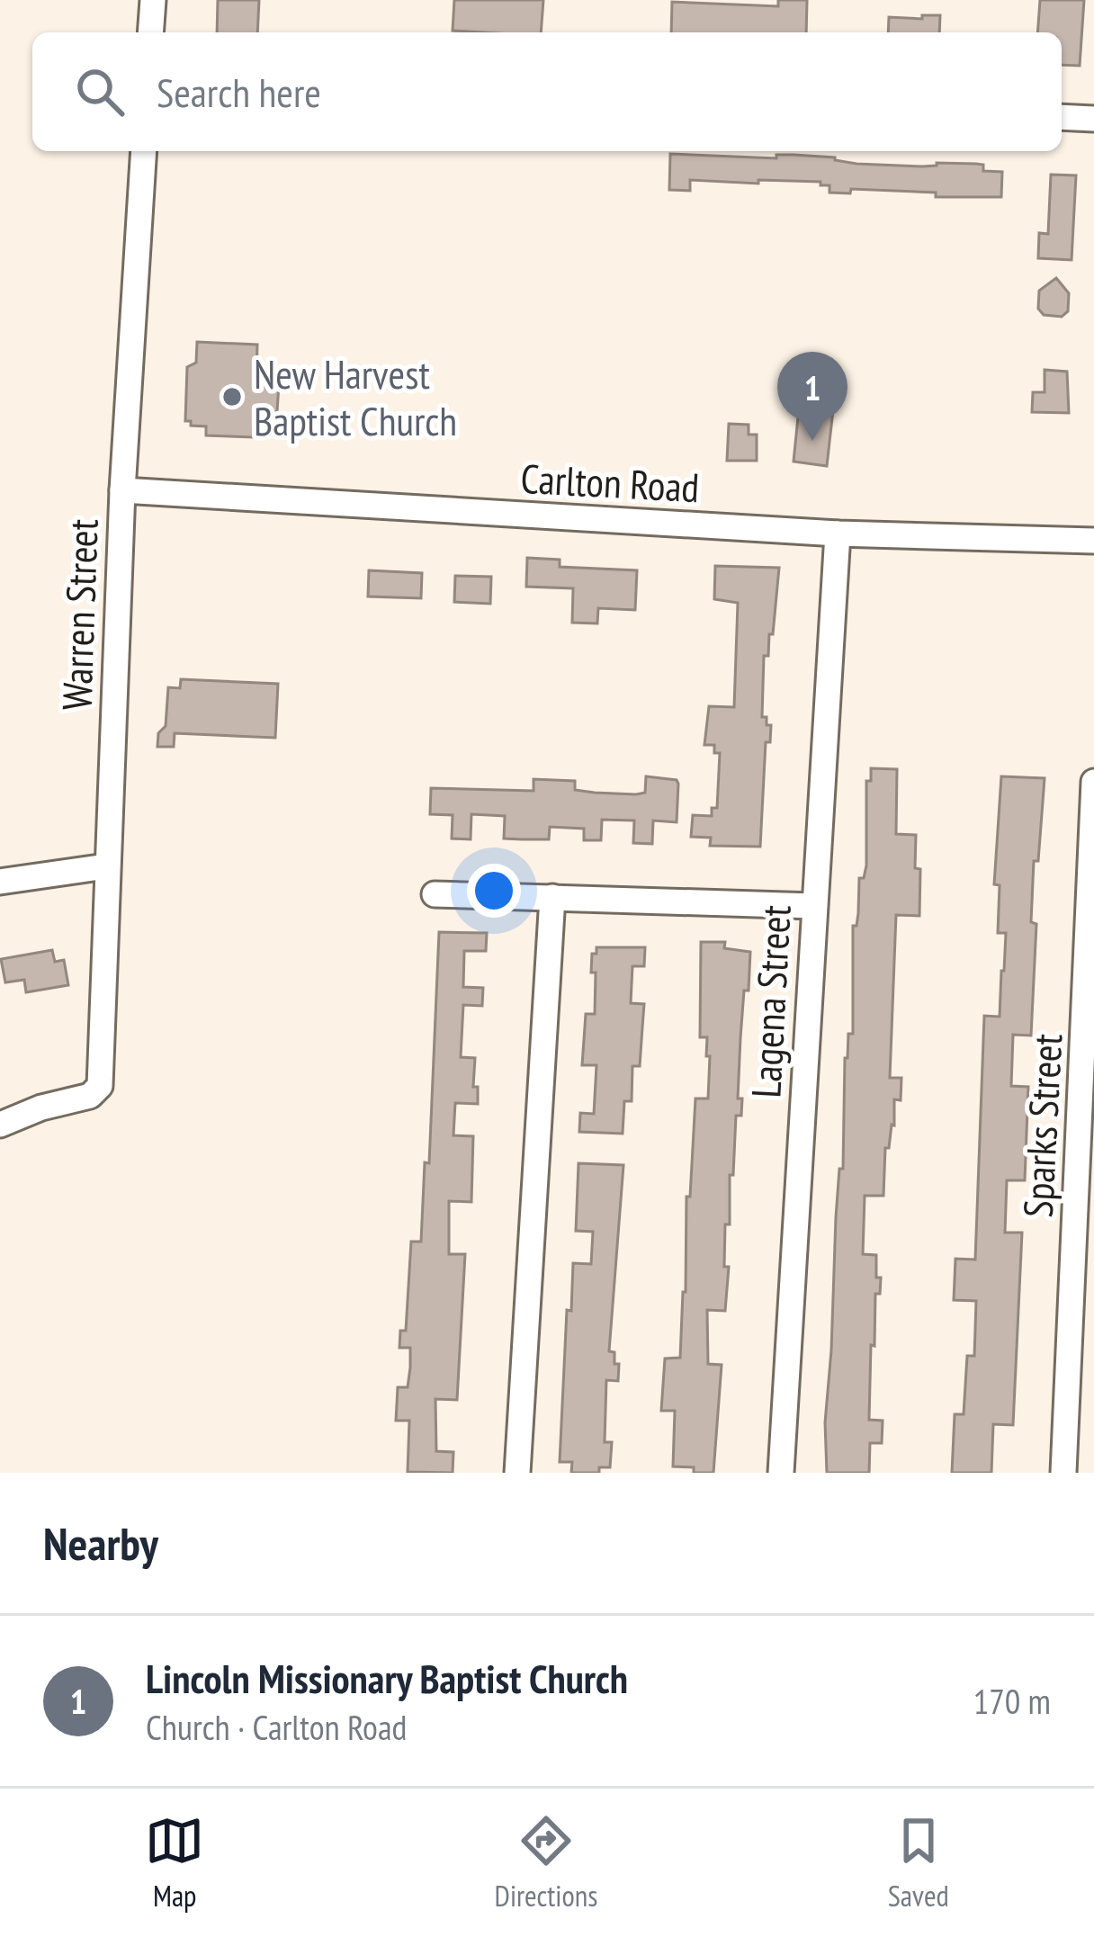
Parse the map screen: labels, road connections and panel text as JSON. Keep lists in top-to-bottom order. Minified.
{"streets":{"street":["Carlton Road","Warren Street","Lagena Street","Sparks Street"]},"crossings":[["Carlton Road","Warren Street"],["Carlton Road","Lagena Street"]],"places":["New Harvest Baptist Church"],"page":{"search":"Search here","pins":"1","heading":"Nearby","list":[{"mark":"1","name":"Lincoln Missionary Baptist Church","note":"Church · Carlton Road","value":"170 m"}],"nav":["Map","Directions","Saved"]}}
